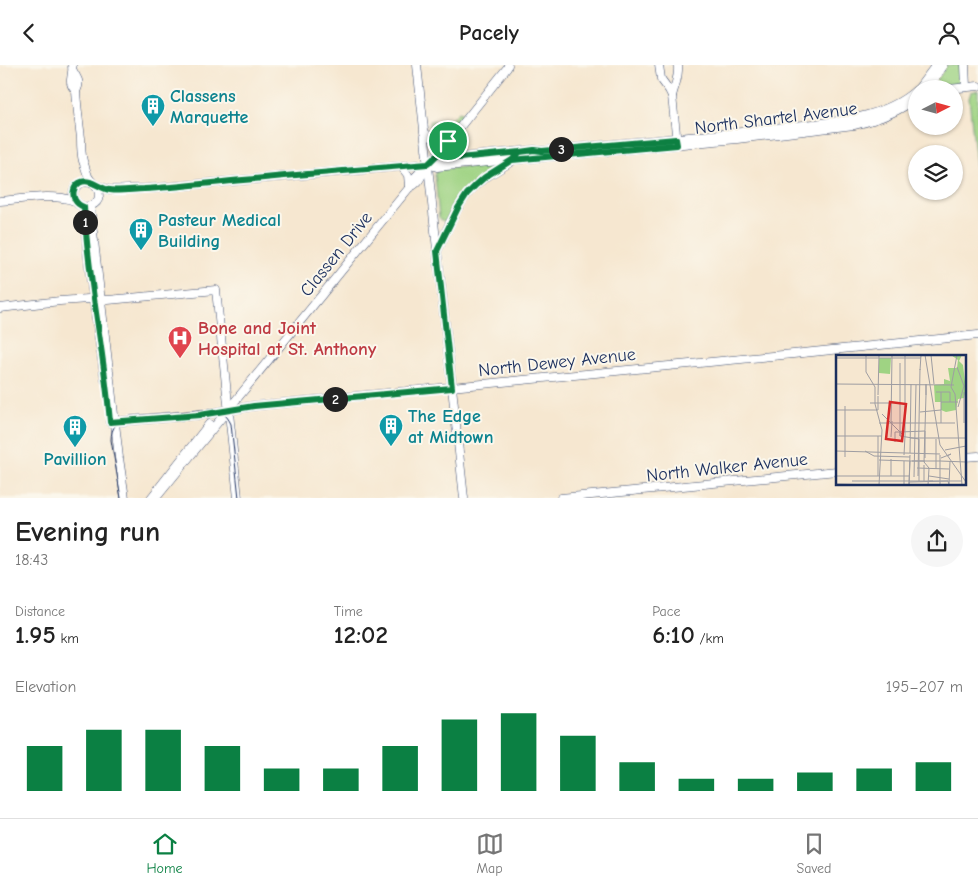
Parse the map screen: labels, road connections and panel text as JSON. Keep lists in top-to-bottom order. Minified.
{"streets":{"street":["North Shartel Avenue","Classen Drive","North Dewey Avenue","North Walker Avenue"]},"crossings":[["North Shartel Avenue","Classen Drive"],["Classen Drive","North Dewey Avenue"]],"places":{"building":["Classens Marquette","Pasteur Medical Building","The Edge at Midtown","Pavillion"],"hospital":["Bone and Joint Hospital at St. Anthony"]},"north":"right","page":{"header":"Pacely","pins":["3","1","2"],"heading":["Evening run","18:43"],"stats":[["Distance","1.95 km"],["Time","12:02"],["Pace","6:10 /km"]],"chart":["Elevation","195–207 m"],"tabs":["Home","Map","Saved"]}}
